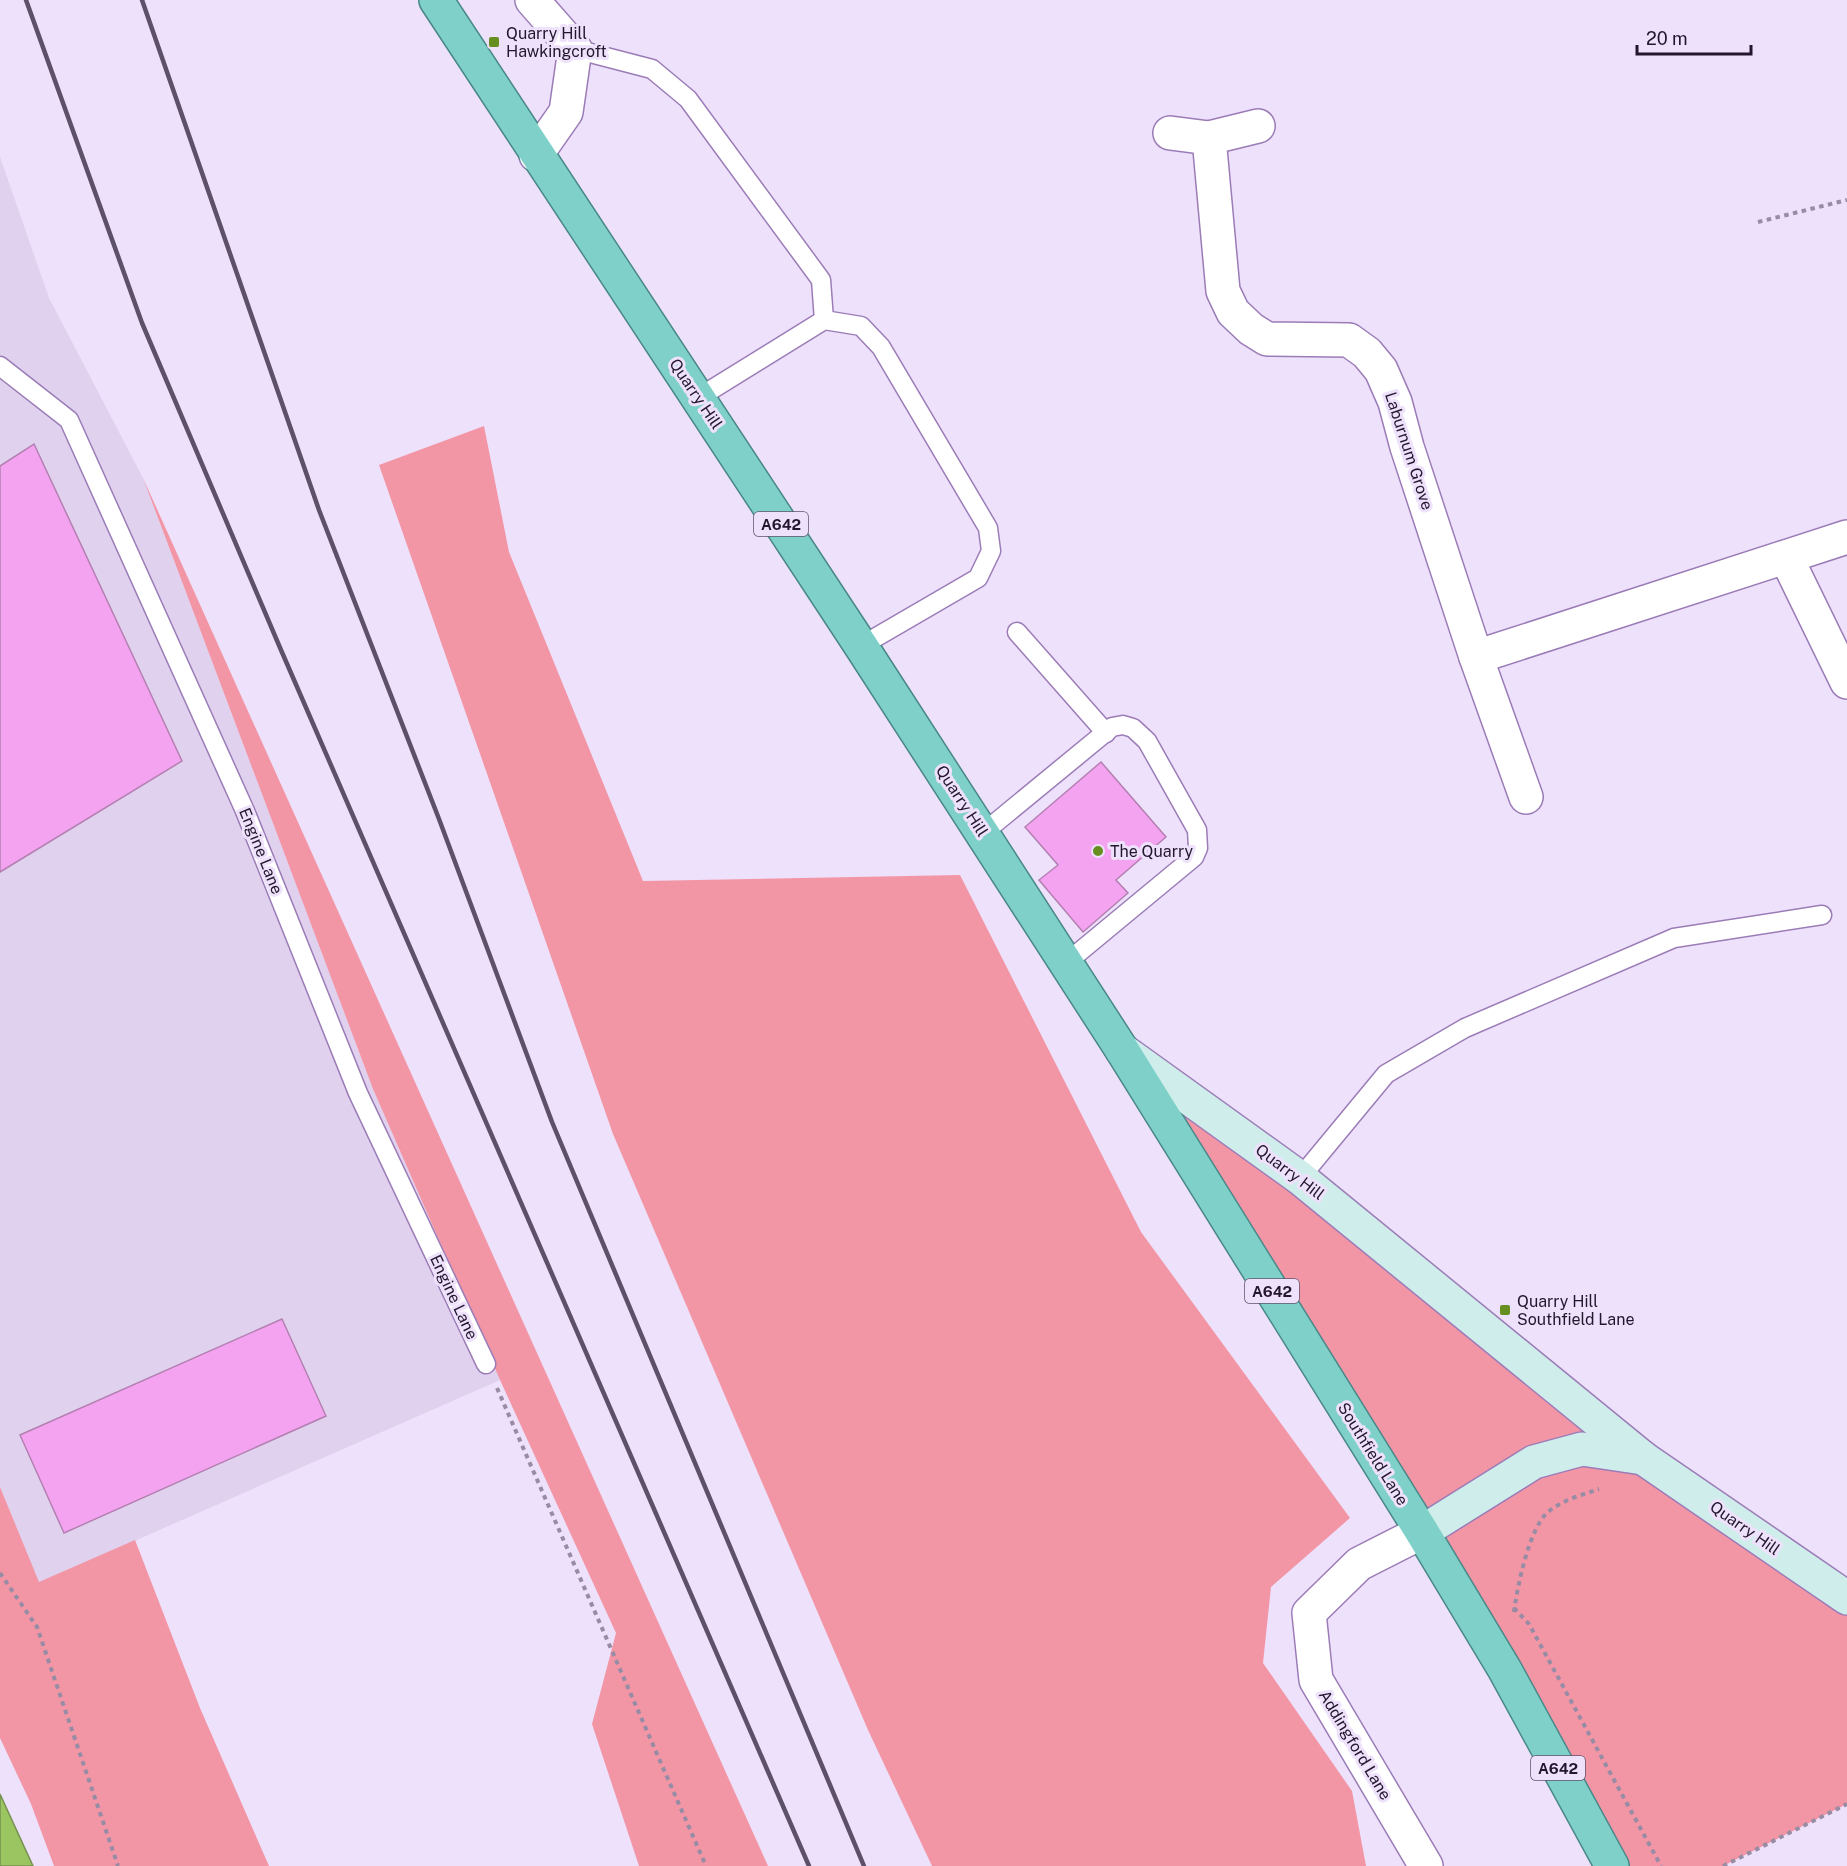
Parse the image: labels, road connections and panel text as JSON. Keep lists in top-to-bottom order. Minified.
{"streets":{"highway":["Quarry Hill","A642","Southfield Lane"],"street":["Laburnum Grove","Addingford Lane"],"lane":["Engine Lane"]},"crossings":[["Quarry Hill","Southfield Lane"],["Quarry Hill","Addingford Lane"],["Southfield Lane","Addingford Lane"]],"places":{"transit":["Quarry Hill Hawkingcroft","Quarry Hill Southfield Lane"],"other":["The Quarry"]},"scale_bar":"20 m"}
